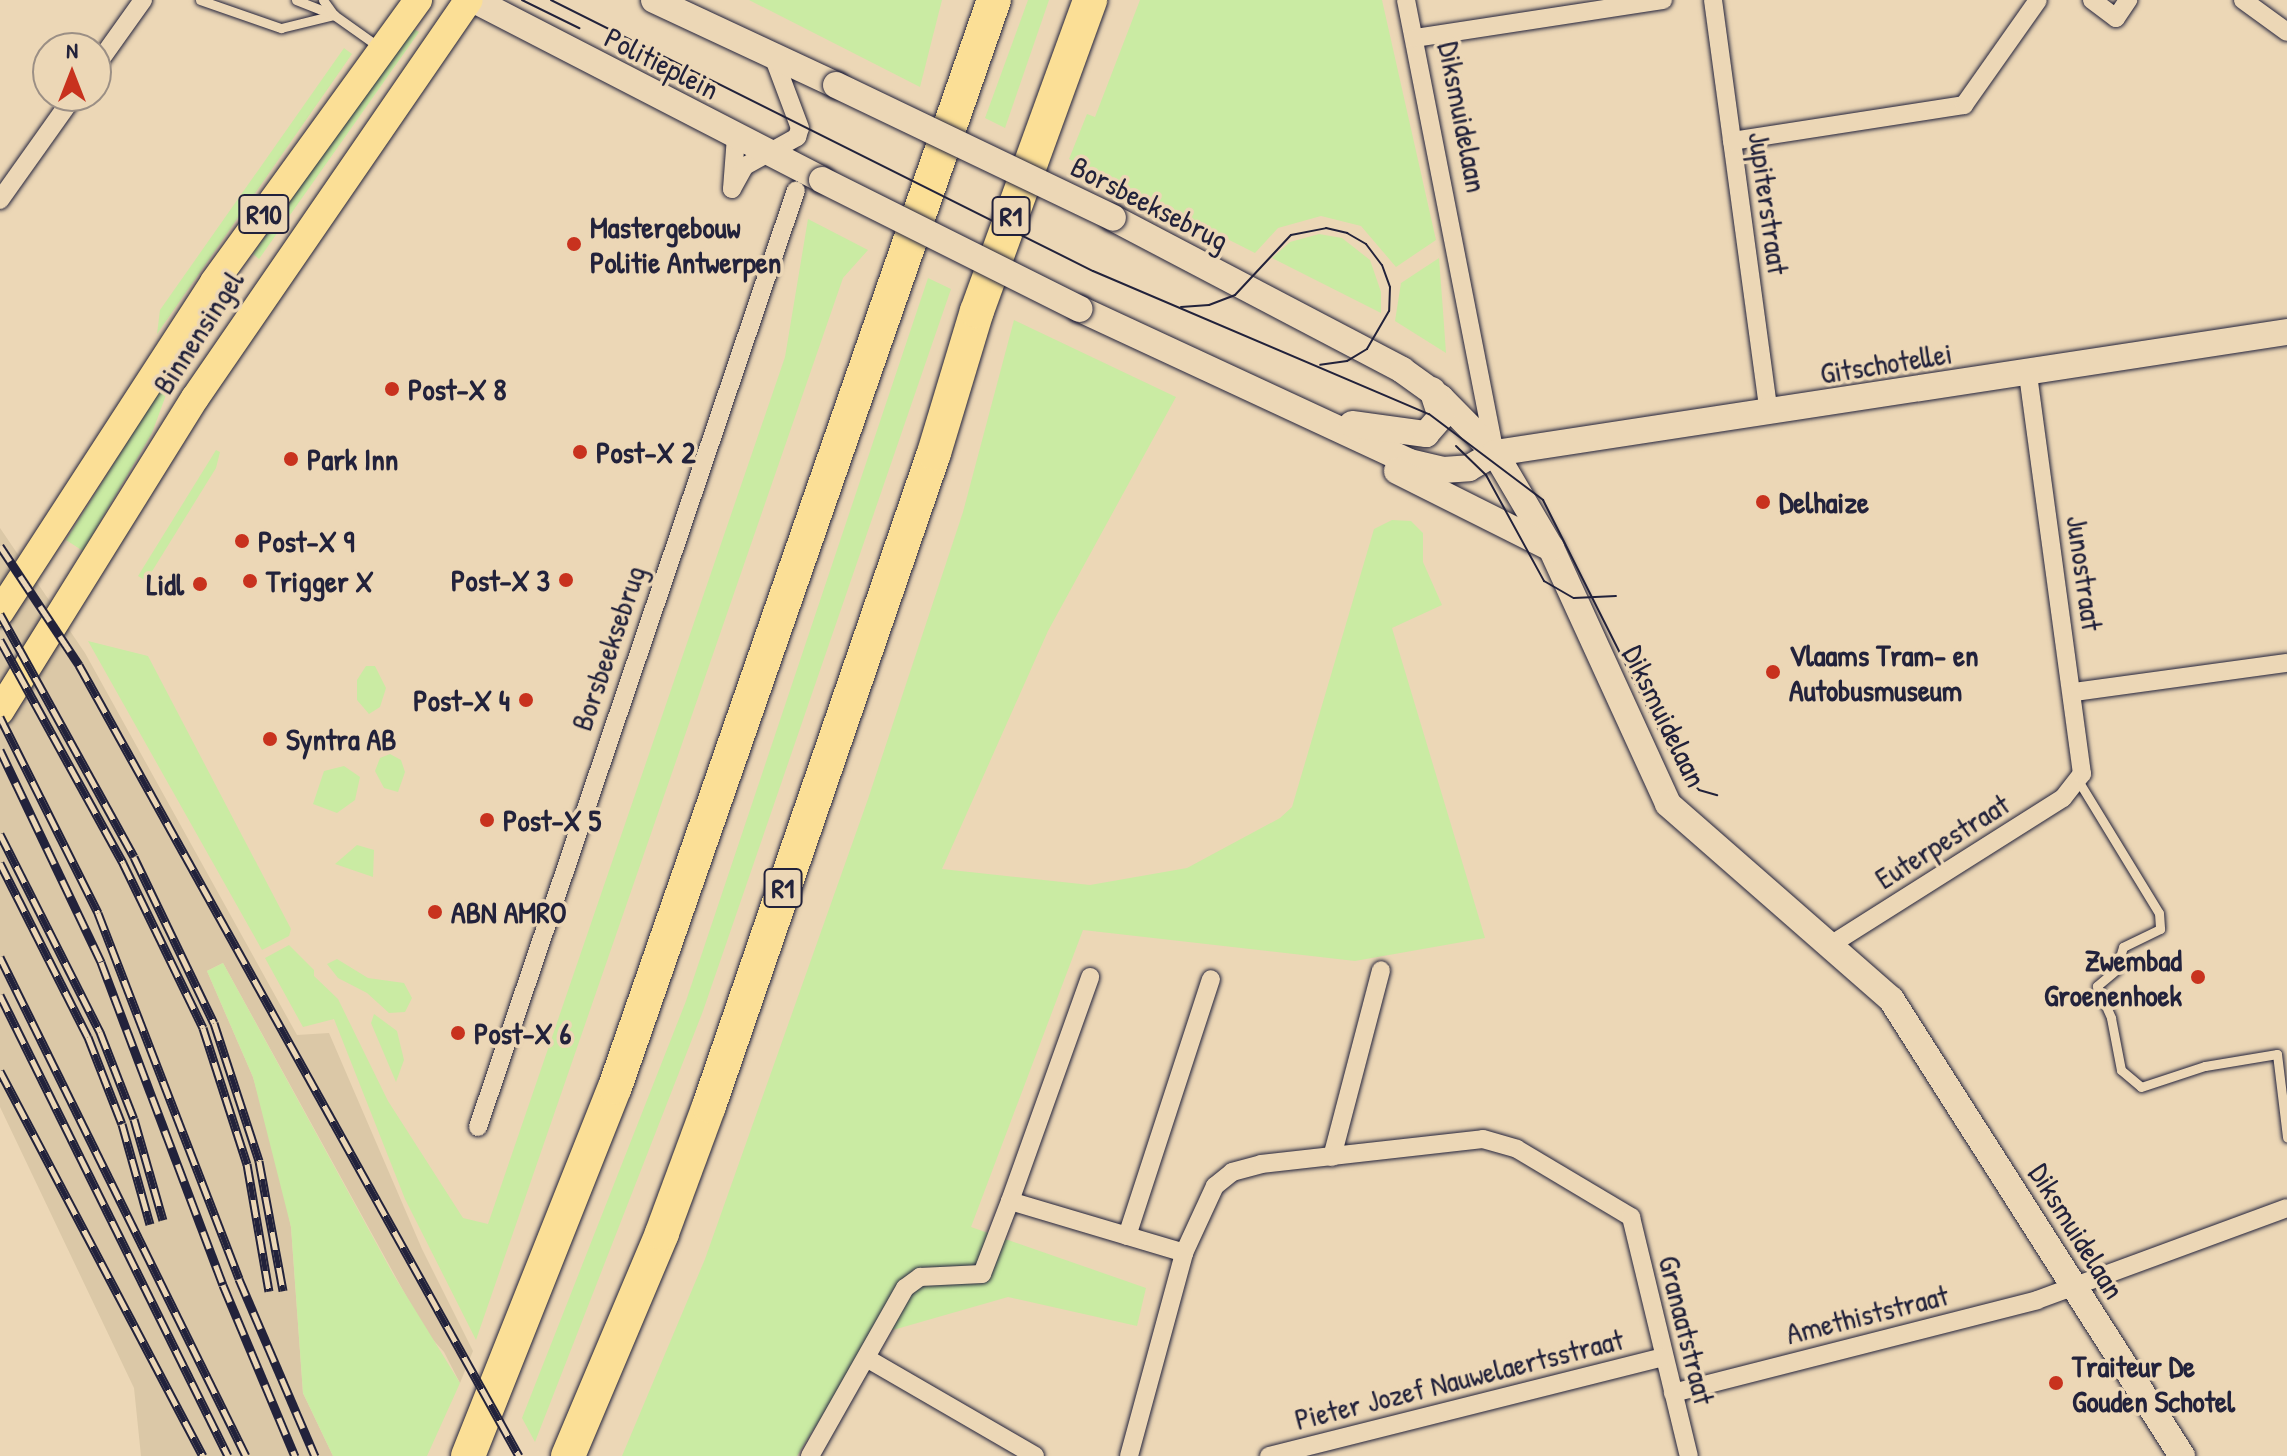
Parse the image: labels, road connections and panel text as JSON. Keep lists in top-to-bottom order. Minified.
{"streets":{"highway":["R1"],"main road":["R10","Binnensingel"],"street":["Politieplein","Diksmuidelaan","Borsbeeksebrug","Jupiterstraat","Gitschotellei","Junostraat","Euterpestraat","Amethiststraat","Granaatstraat","Pieter Jozef Nauwelaertsstraat"]},"crossings":[["Politieplein","Borsbeeksebrug"],["Politieplein","Binnensingel"],["Diksmuidelaan","Borsbeeksebrug"],["Diksmuidelaan","Gitschotellei"],["Diksmuidelaan","Euterpestraat"],["Diksmuidelaan","Amethiststraat"],["Borsbeeksebrug","Gitschotellei"],["Jupiterstraat","Gitschotellei"],["Gitschotellei","Junostraat"],["Junostraat","Euterpestraat"],["Amethiststraat","Granaatstraat"],["Granaatstraat","Pieter Jozef Nauwelaertsstraat"]],"places":["Mastergebouw Politie Antwerpen","Post-X 8","Post-X 2","Park Inn","Delhaize","Post-X 9","Post-X 3","Trigger X","Lidl","Vlaams Tram- en Autobusmuseum","Post-X 4","Syntra AB","Post-X 5","ABN AMRO","Zwembad Groenenhoek","Post-X 6","Traiteur De Gouden Schotel"],"north":"top"}
